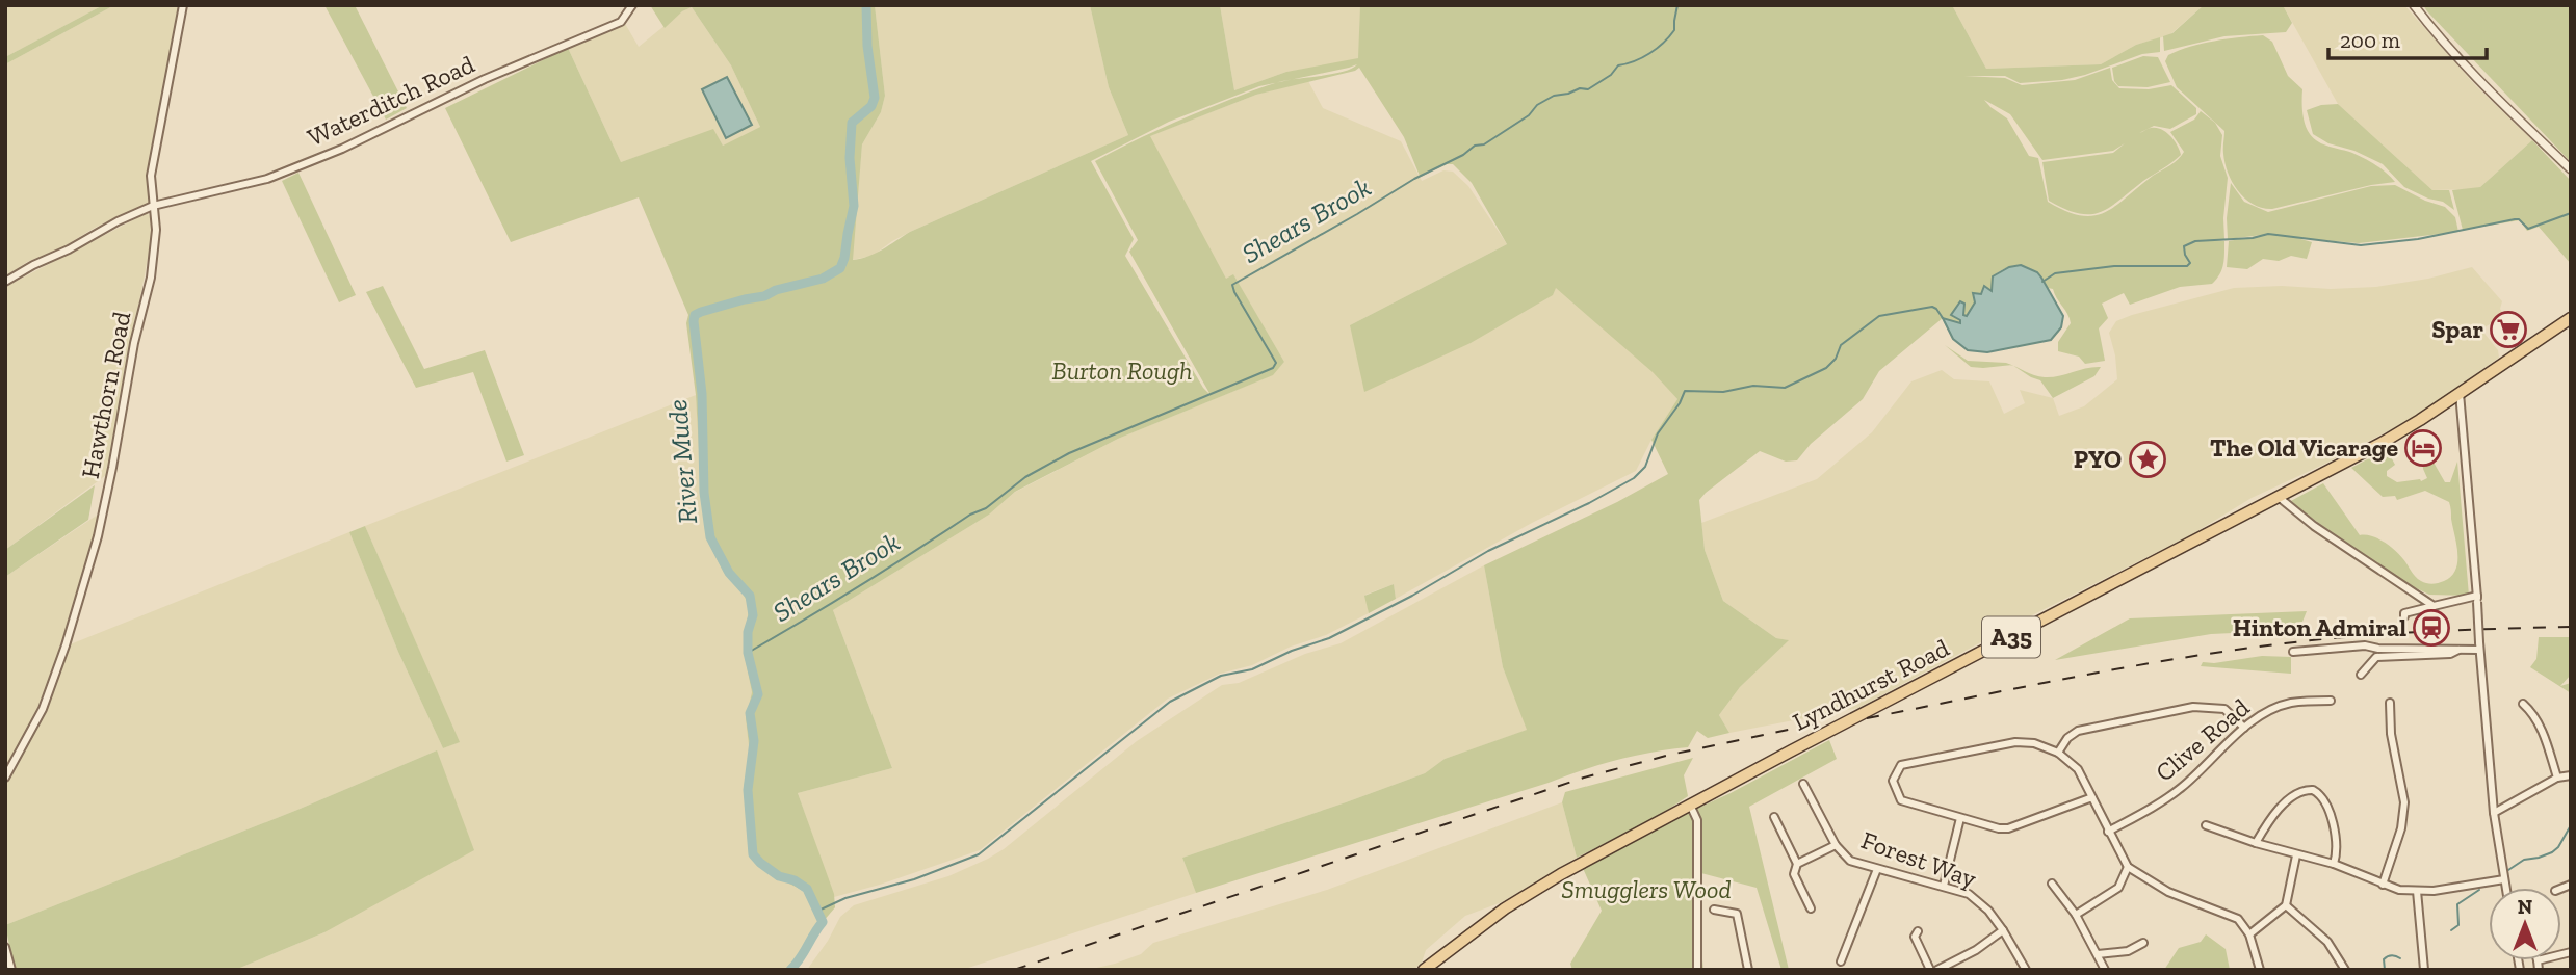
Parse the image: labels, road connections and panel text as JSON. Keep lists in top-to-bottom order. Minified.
{"streets":{"main road":["A35","Lyndhurst Road"],"street":["Waterditch Road","Hawthorn Road","Clive Road","Forest Way"]},"crossings":[["Waterditch Road","Hawthorn Road"]],"water":["Shears Brook","River Mude"],"parks":["Burton Rough","Smugglers Wood"],"places":{"supermarket":["Spar"],"hotel":["The Old Vicarage"],"place":["PYO"],"station":["Hinton Admiral"]},"scale_bar":"200 m","north":"top"}
